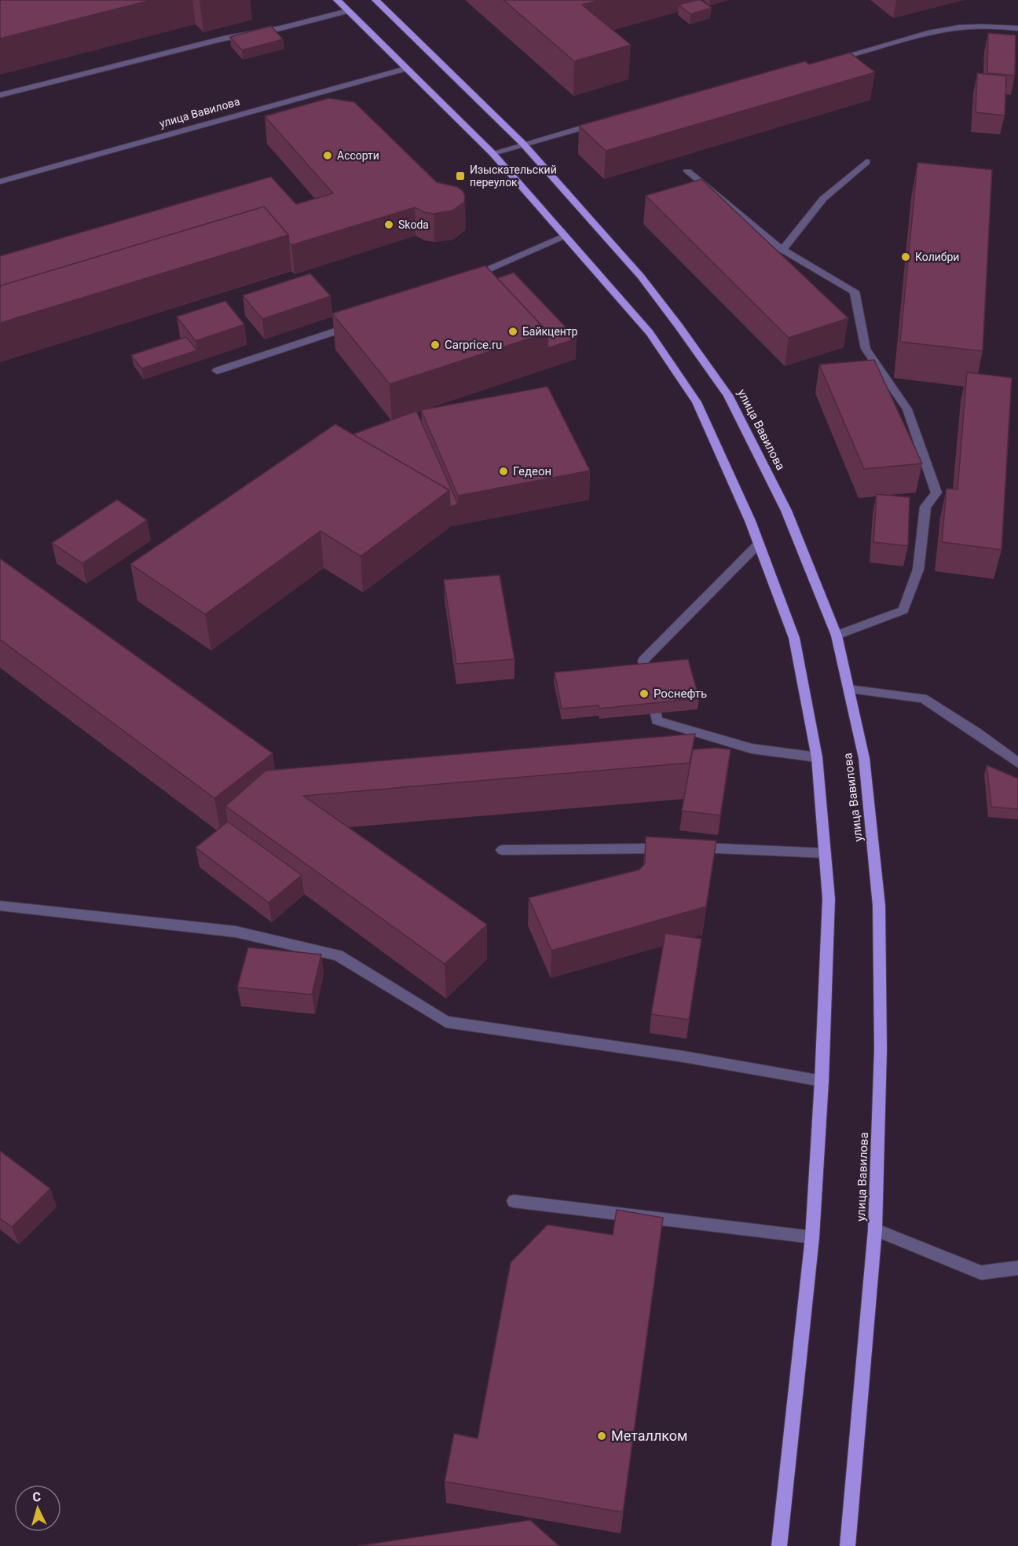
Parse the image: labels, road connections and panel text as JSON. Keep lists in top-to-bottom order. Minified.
{"streets":{"main road":["улица Вавилова"]},"places":{"other":["Ассорти","Skoda","Колибри","Байкцентр","Carprice.ru","Гедеон","Роснефть","Металлком"],"transit":["Изыскательский переулок"]},"north":"top"}
